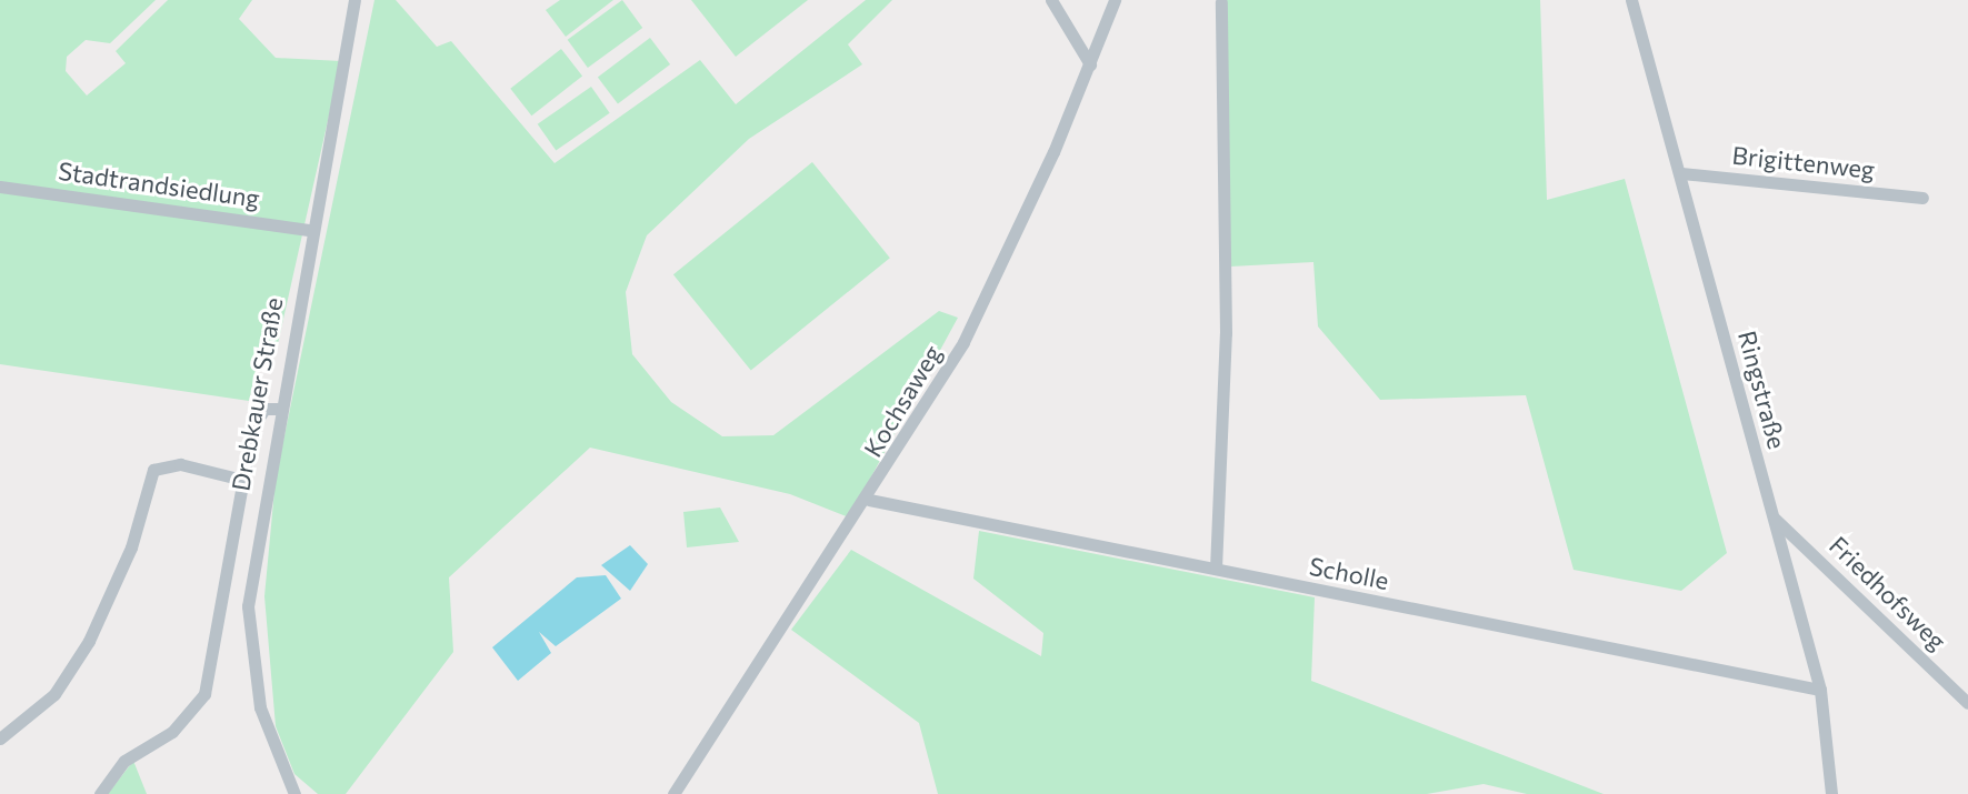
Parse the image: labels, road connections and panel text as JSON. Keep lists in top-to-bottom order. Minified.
{"streets":{"street":["Brigittenweg","Stadtrandsiedlung","Ringstraße","Drebkauer Straße","Kochsaweg","Scholle","Friedhofsweg"]},"crossings":[["Brigittenweg","Ringstraße"],["Stadtrandsiedlung","Drebkauer Straße"],["Ringstraße","Scholle"],["Ringstraße","Friedhofsweg"],["Kochsaweg","Scholle"]]}
